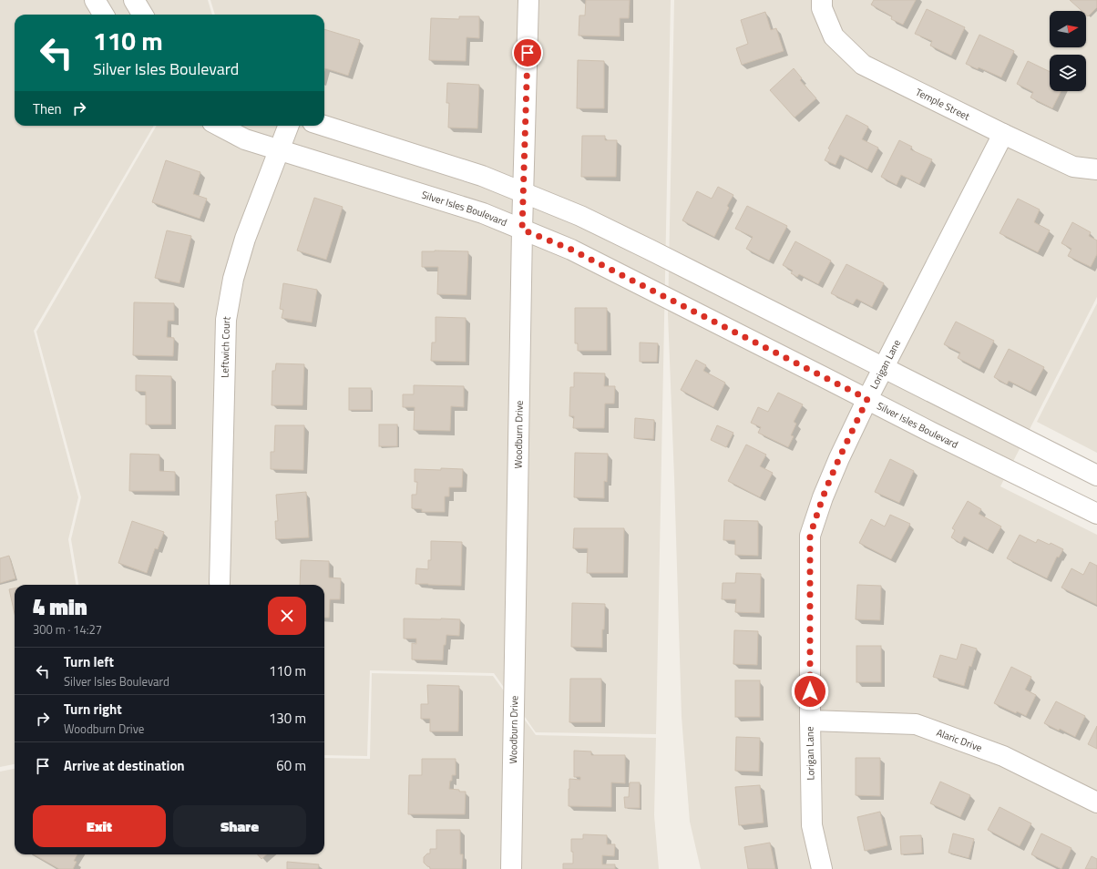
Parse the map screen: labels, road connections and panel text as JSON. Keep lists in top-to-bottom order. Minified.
{"streets":{"street":["Temple Street","Silver Isles Boulevard","Leftwich Court","Lorigan Lane","Woodburn Drive","Alaric Drive"]},"crossings":[["Temple Street","Lorigan Lane"],["Silver Isles Boulevard","Leftwich Court"],["Silver Isles Boulevard","Lorigan Lane"],["Silver Isles Boulevard","Woodburn Drive"],["Lorigan Lane","Alaric Drive"]],"north":"right","page":{"turn":["110 m","Silver Isles Boulevard"],"then":"Then","heading":["4 min","300 m · 14:27"],"list":[{"name":"Turn left","note":"Silver Isles Boulevard","value":"110 m"},{"name":"Turn right","note":"Woodburn Drive","value":"130 m"},{"name":"Arrive at destination","value":"60 m"}],"buttons":["Exit","Share"]}}
